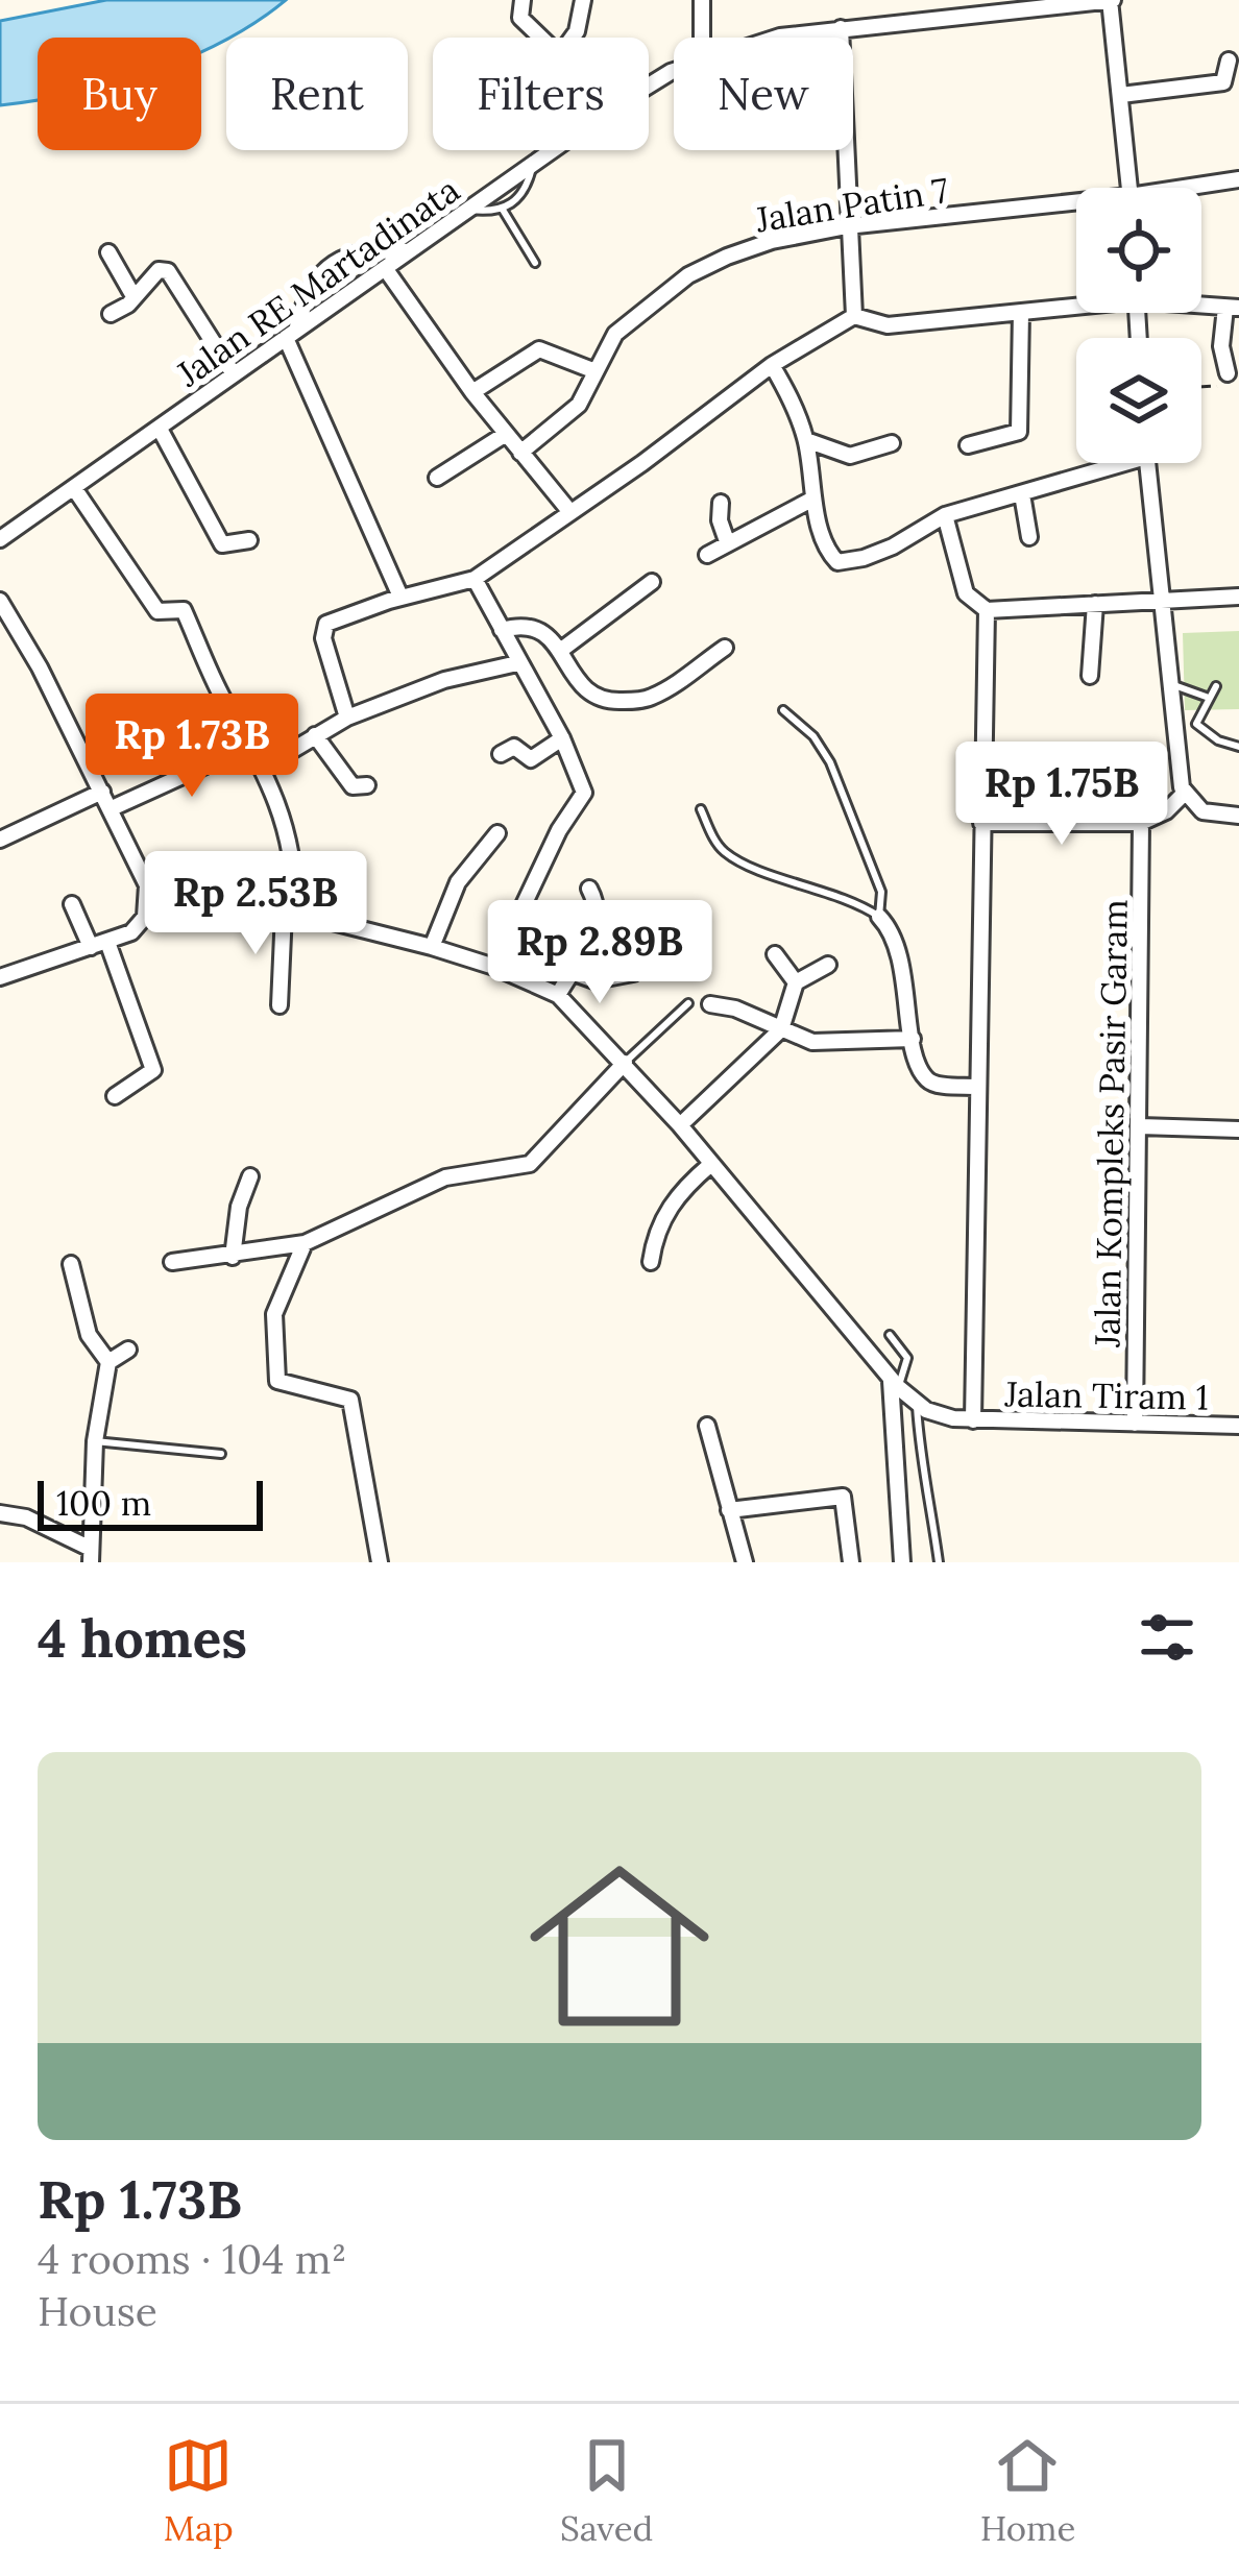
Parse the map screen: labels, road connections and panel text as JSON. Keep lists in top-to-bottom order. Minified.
{"streets":{"street":["Jalan Patin 7","Jalan RE Martadinata","Jalan Kompleks Pasir Garam","Jalan Tiram 1"]},"crossings":[["Jalan Kompleks Pasir Garam","Jalan Tiram 1"]],"scale_bar":"100 m","page":{"chip":["Buy","Rent","Filters","New"],"price":["Rp 1.73B","Rp 1.75B","Rp 2.53B","Rp 2.89B"],"scale":"100 m","heading":"4 homes","list":[{"name":"Rp 1.73B","note":"4 rooms · 104 m² · House"}],"tabs":["Map","Saved","Home"]}}
